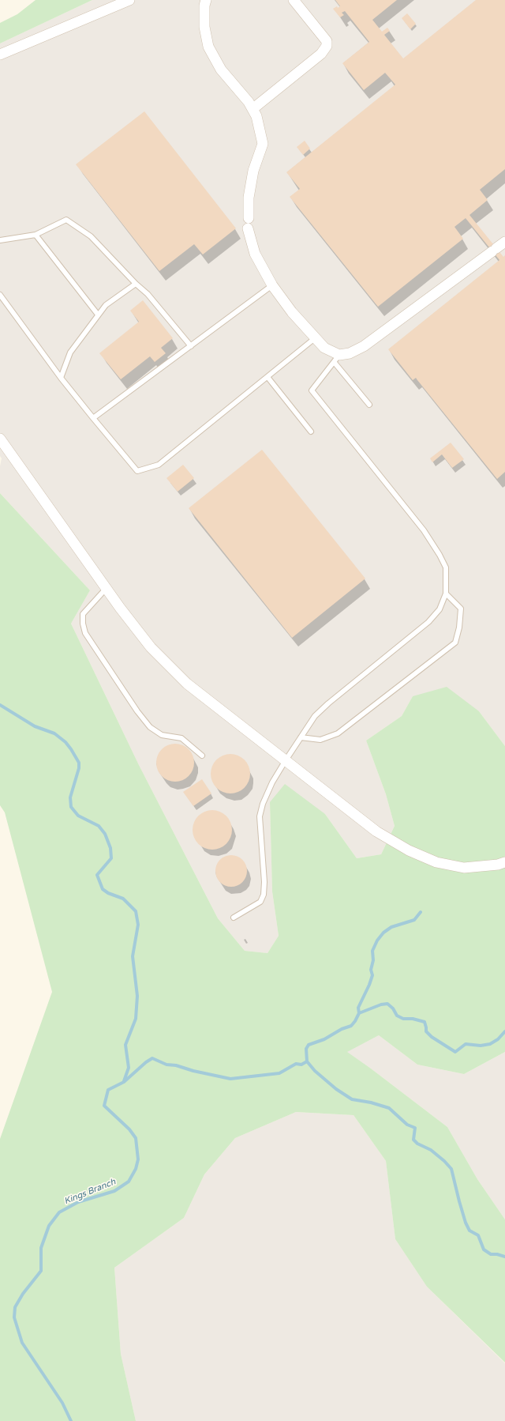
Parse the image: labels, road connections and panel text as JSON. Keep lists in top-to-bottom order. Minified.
{"water":["Kings Branch"]}
